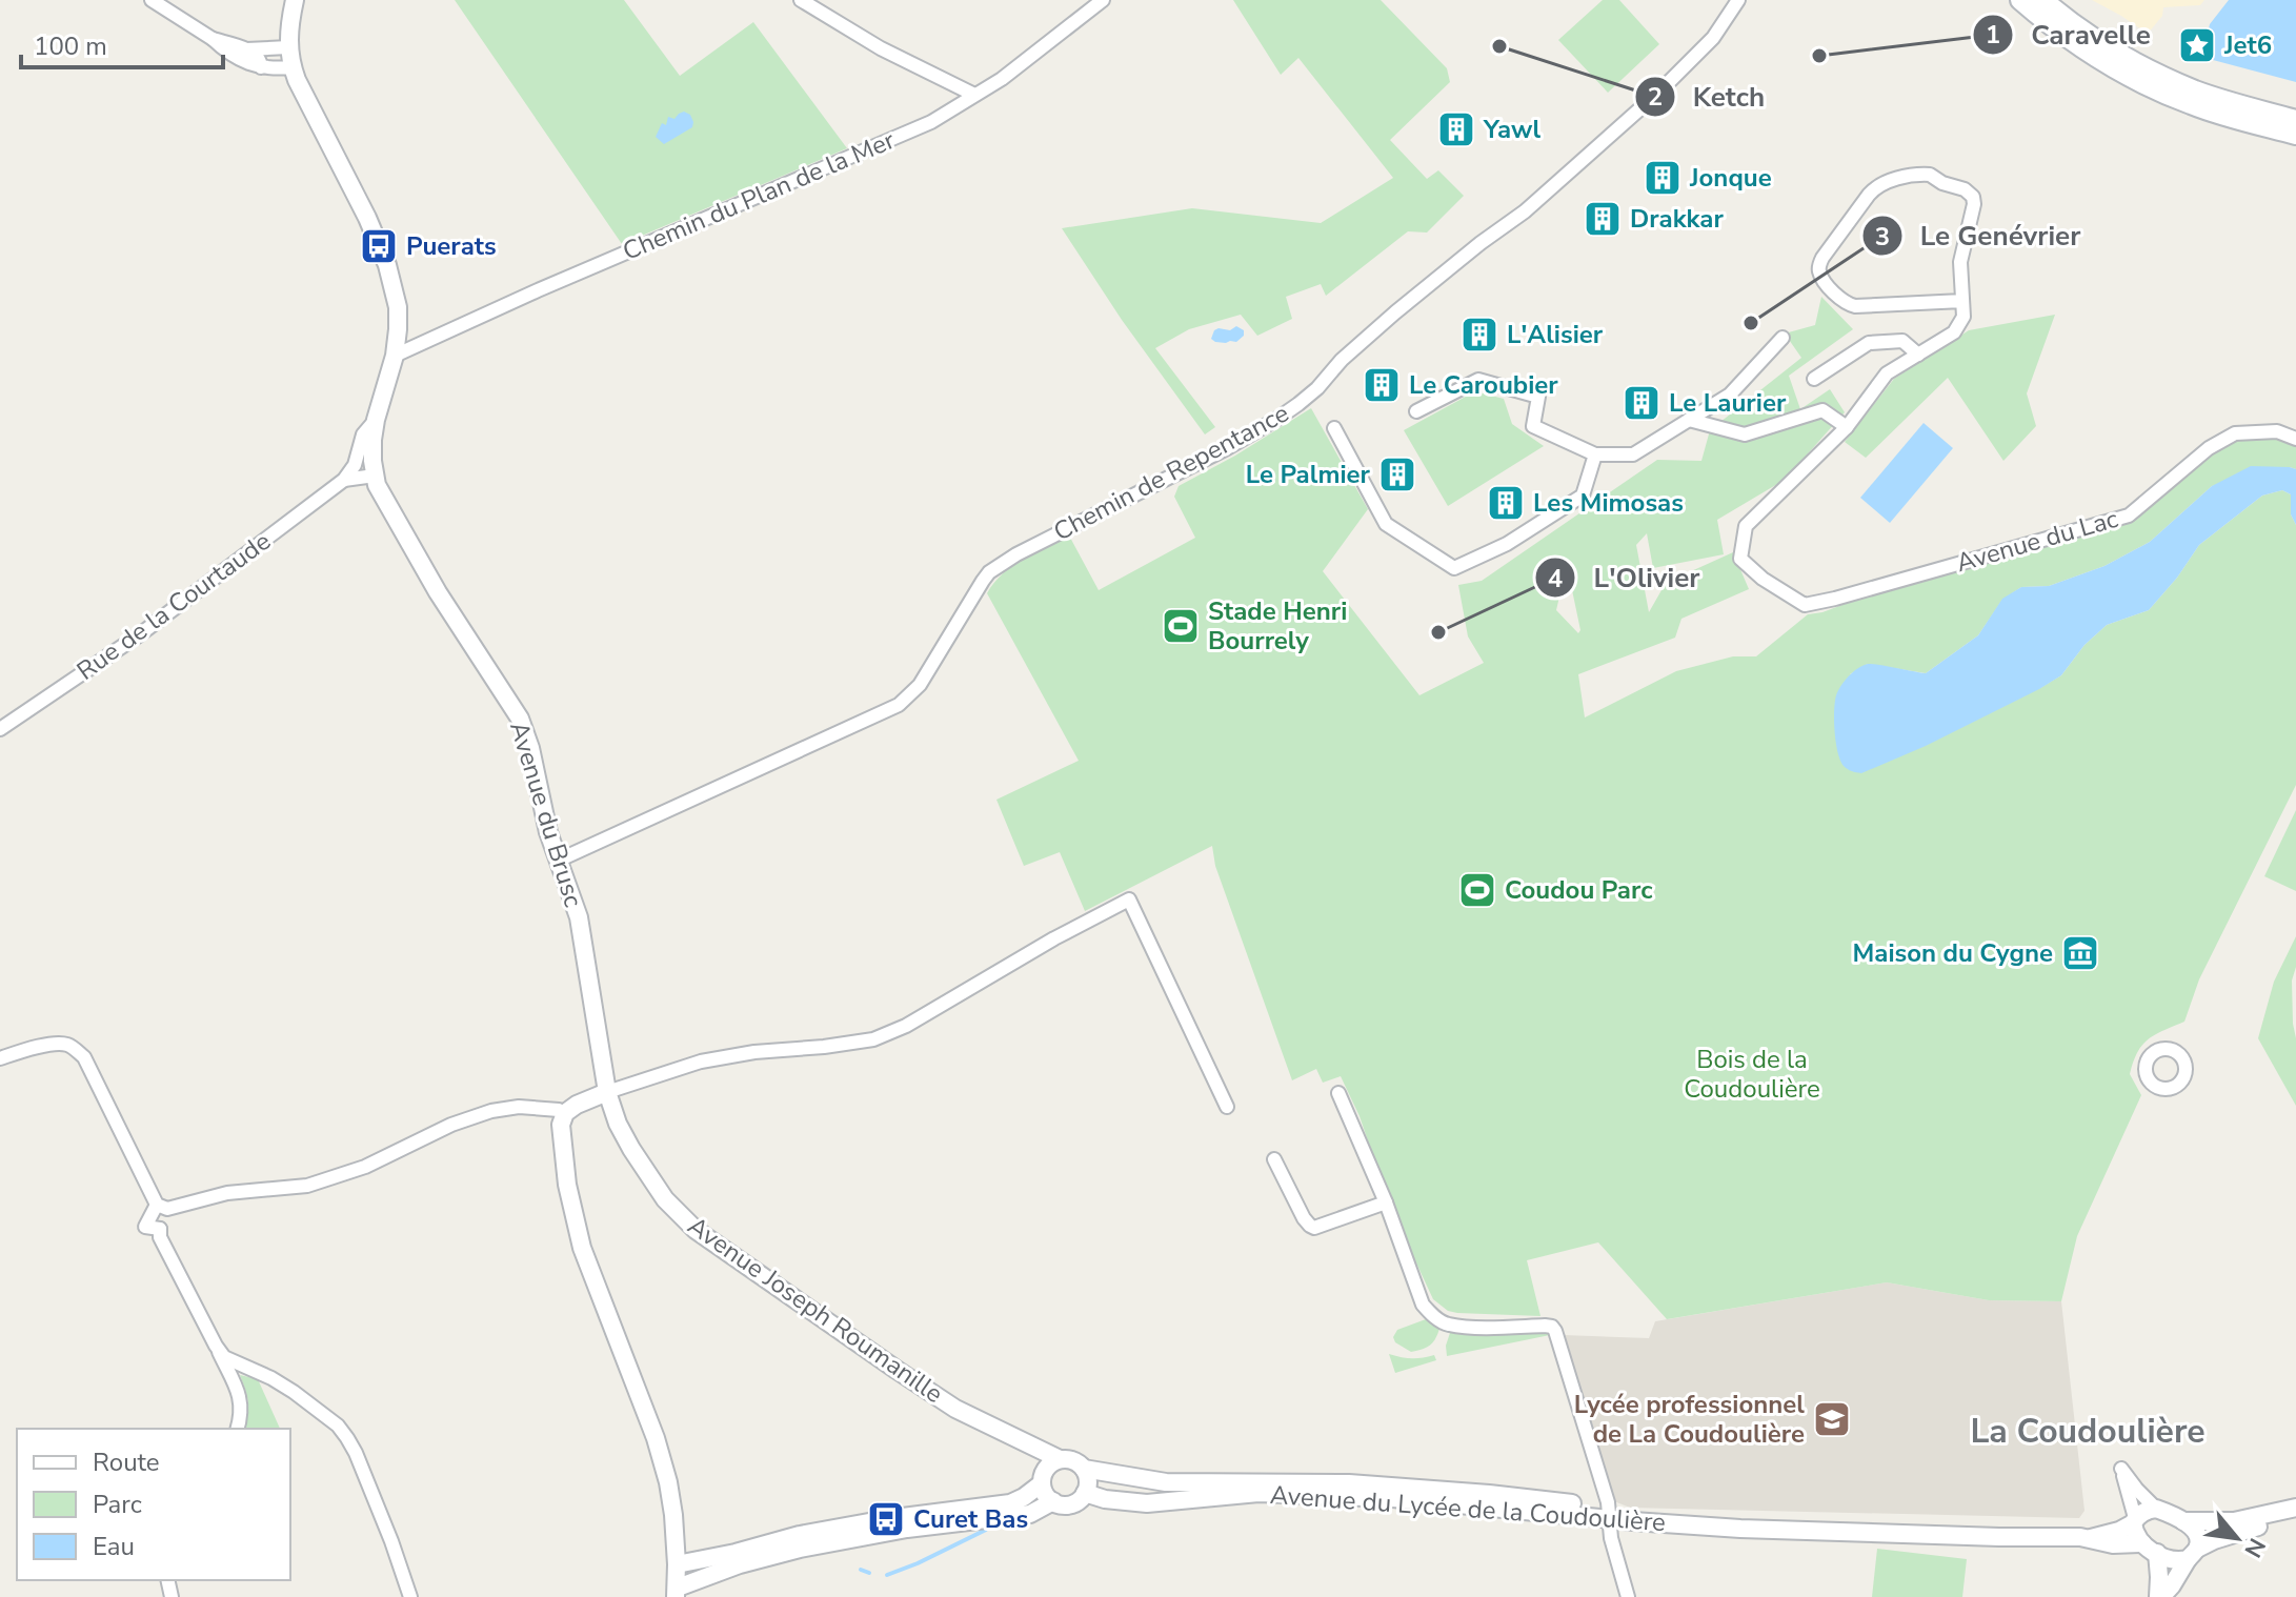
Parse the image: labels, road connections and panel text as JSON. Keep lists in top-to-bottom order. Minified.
{"streets":{"street":["Chemin du Plan de la Mer","Chemin de Repentance","Avenue du Lac","Rue de la Courtaude","Avenue du Brusc","Avenue Joseph Roumanille","Avenue du Lycée de la Coudoulière"]},"crossings":[["Chemin du Plan de la Mer","Avenue du Brusc"],["Chemin de Repentance","Avenue du Brusc"],["Rue de la Courtaude","Avenue du Brusc"],["Avenue du Brusc","Avenue Joseph Roumanille"],["Avenue Joseph Roumanille","Avenue du Lycée de la Coudoulière"]],"districts":["La Coudoulière"],"parks":["Bois de la Coudoulière"],"places":{"place":["Jet6"],"other":["Ketch","Caravelle","Le Genévrier","L'Olivier"],"building":["Yawl","Jonque","Drakkar","L'Alisier","Le Caroubier","Le Laurier","Le Palmier","Les Mimosas"],"bus stop":["Puerats","Curet Bas"],"sports":["Stade Henri Bourrely","Coudou Parc"],"museum":["Maison du Cygne"],"school or university":["Lycée professionnel de La Coudoulière"]},"legend":["Route","Parc","Eau"],"scale_bar":"100 m","north":"bottom right"}
